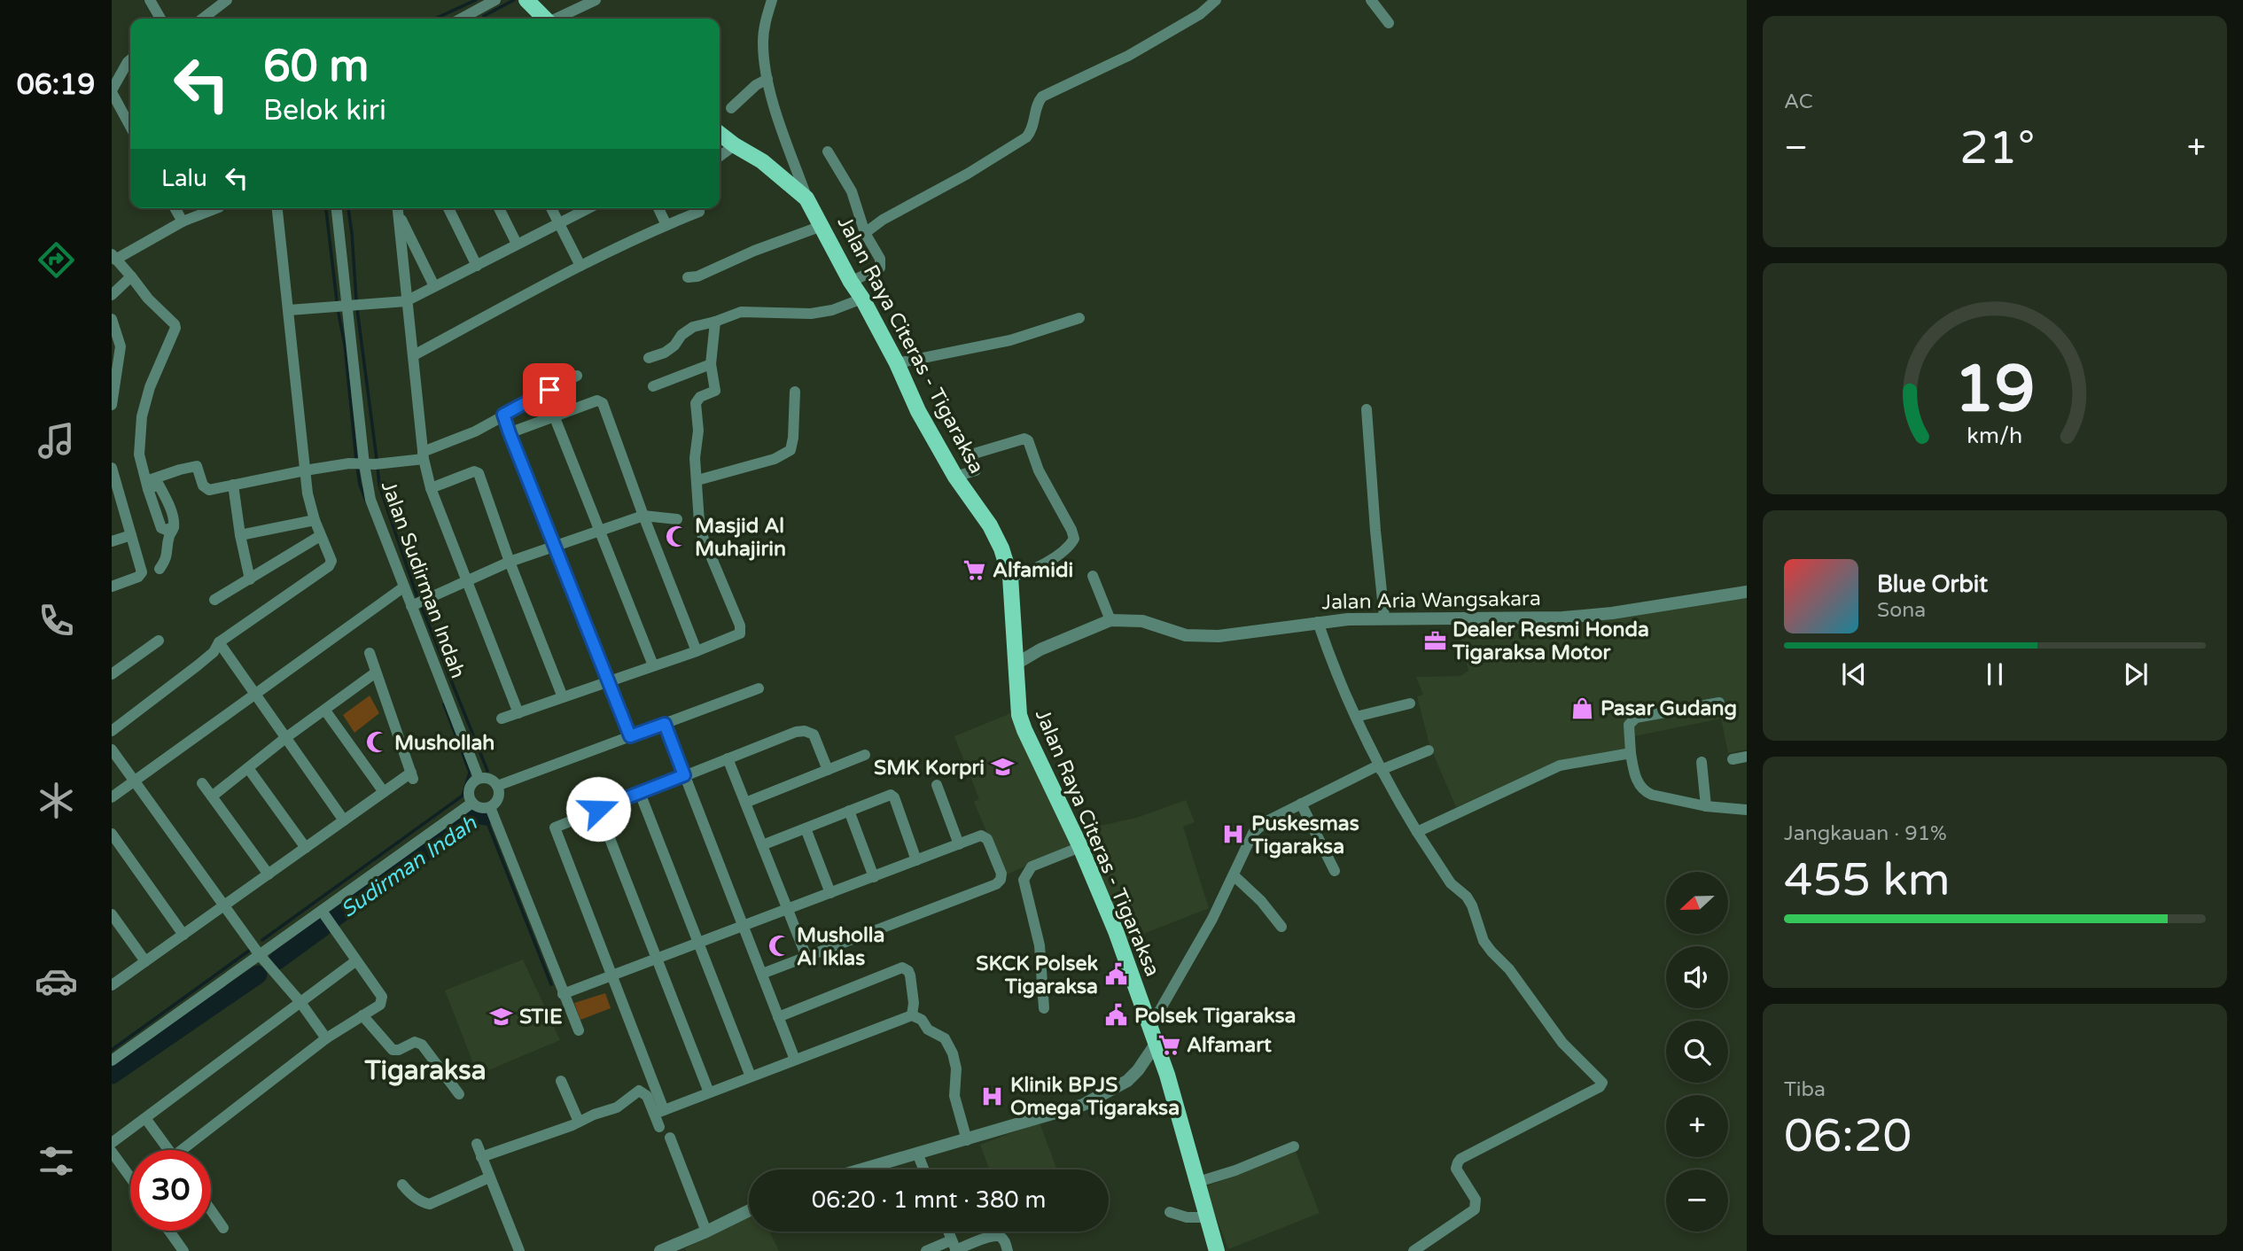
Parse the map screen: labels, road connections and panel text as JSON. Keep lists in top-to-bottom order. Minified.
{"streets":{"main road":["Jalan Raya Citeras - Tigaraksa"],"street":["Jalan Sudirman Indah","Jalan Aria Wangsakara"]},"crossings":[["Jalan Raya Citeras - Tigaraksa","Jalan Aria Wangsakara"]],"districts":["Tigaraksa"],"water":["Sudirman Indah"],"places":{"mosque":["Masjid Al Muhajirin","Mushollah","Musholla Al Iklas"],"supermarket":["Alfamidi","Alfamart"],"office":["Dealer Resmi Honda Tigaraksa Motor"],"shop":["Pasar Gudang"],"school or university":["SMK Korpri","STIE"],"hospital":["Puskesmas Tigaraksa","Klinik BPJS Omega Tigaraksa"],"public building":["SKCK Polsek Tigaraksa","Polsek Tigaraksa"]},"north":"left","page":{"tabs":"06:19","tile":["AC",["Jangkauan · 91%","455 km"],["Tiba","06:20"]],"turn":["60 m","Belok kiri"],"heat":["−","21°","+"],"then":"Lalu","song":["Blue Orbit","Sona"],"map_buttons":["+","−"],"limit":"30","trip":"06:20 · 1 mnt · 380 m","gauge":["19","km/h"]}}
